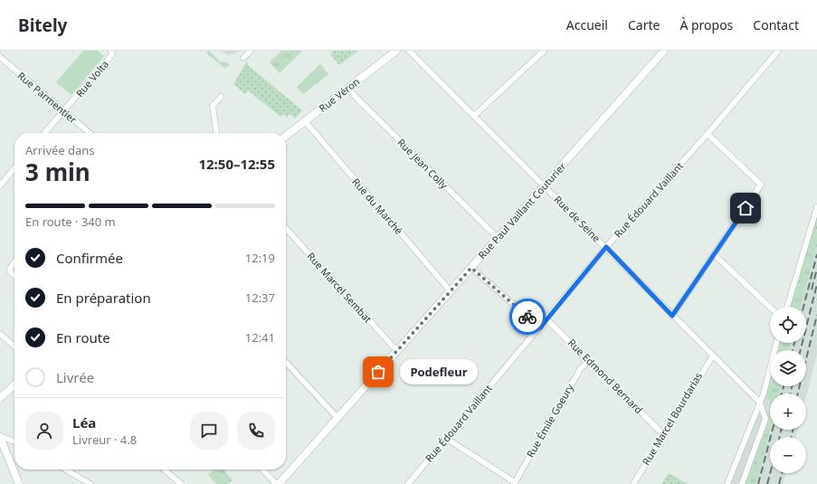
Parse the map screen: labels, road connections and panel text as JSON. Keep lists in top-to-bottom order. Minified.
{"streets":{"street":["Rue Volta","Rue Véron","Rue Parmentier","Rue Jean Colly","Rue Édouard Vaillant","Rue du Marché","Rue Paul Vaillant Couturier","Rue de Seine","Rue Marcel Sembat","Rue Edmond Bernard","Rue Marcel Bourdarias","Rue Émile Goeury"]},"crossings":[["Rue Volta","Rue Parmentier"],["Rue Véron","Rue Jean Colly"],["Rue Véron","Rue du Marché"],["Rue Jean Colly","Rue Paul Vaillant Couturier"],["Rue Édouard Vaillant","Rue de Seine"],["Rue Édouard Vaillant","Rue Edmond Bernard"],["Rue du Marché","Rue Paul Vaillant Couturier"],["Rue Paul Vaillant Couturier","Rue de Seine"],["Rue Paul Vaillant Couturier","Rue Marcel Sembat"],["Rue de Seine","Rue Marcel Bourdarias"],["Rue Edmond Bernard","Rue Marcel Bourdarias"],["Rue Edmond Bernard","Rue Émile Goeury"]],"places":["Podefleur"],"page":{"header":"Bitely","nav":["Accueil","Carte","À propos","Contact"],"heading":["3 min","Arrivée dans","12:50–12:55"],"panel":["Léa","Livreur · 4.8"],"bar":"En route · 340 m","list":[["Confirmée","12:19"],["En préparation","12:37"],["En route","12:41"],"Livrée"],"map_buttons":["+","−"],"bubble":"Podefleur"}}
